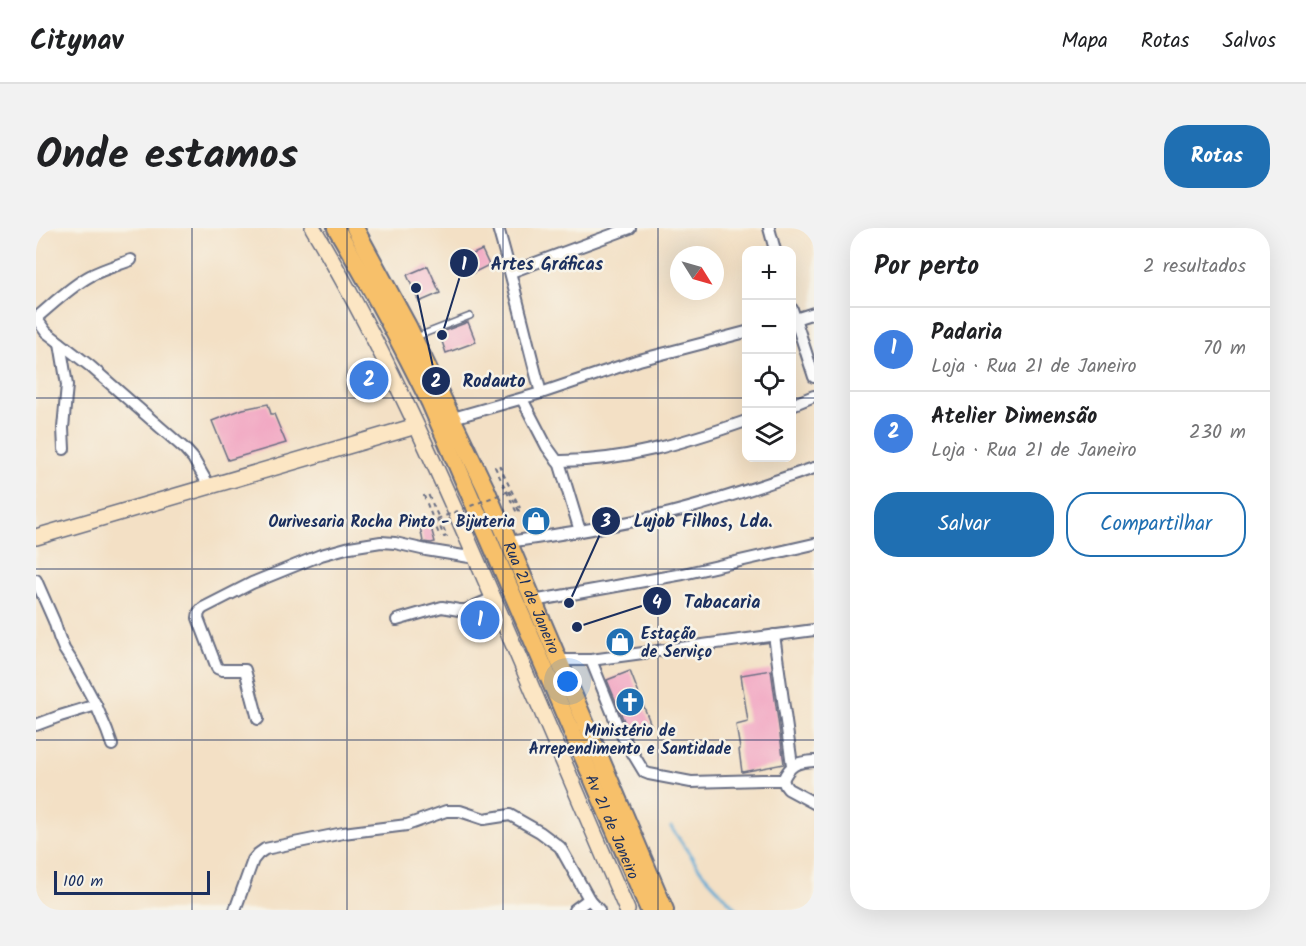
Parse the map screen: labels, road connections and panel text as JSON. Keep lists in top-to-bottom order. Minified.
{"streets":{"main road":["Rua 21 de Janeiro","Av 21 de Janeiro"]},"places":{"other":["Rodauto","Artes Gráficas","Lujob Filhos, Lda.","Tabacaria"],"shop":["Ourivesaria Rocha Pinto - Bijuteria","Estação de Serviço"],"church":["Ministério de Arrependimento e Santidade"]},"scale_bar":"100 m","north":"bottom right","page":{"header":"Citynav","nav":["Mapa","Rotas","Salvos"],"title":"Onde estamos","buttons":["Rotas",["Salvar","Compartilhar"]],"heading":["Por perto","2 resultados"],"map_buttons":["+","−"],"list":[{"mark":"1","name":"Padaria","note":"Loja · Rua 21 de Janeiro","value":"70 m"},{"mark":"2","name":"Atelier Dimensão","note":"Loja · Rua 21 de Janeiro","value":"230 m"}],"pins":["2","1"],"scale":"100 m"}}
